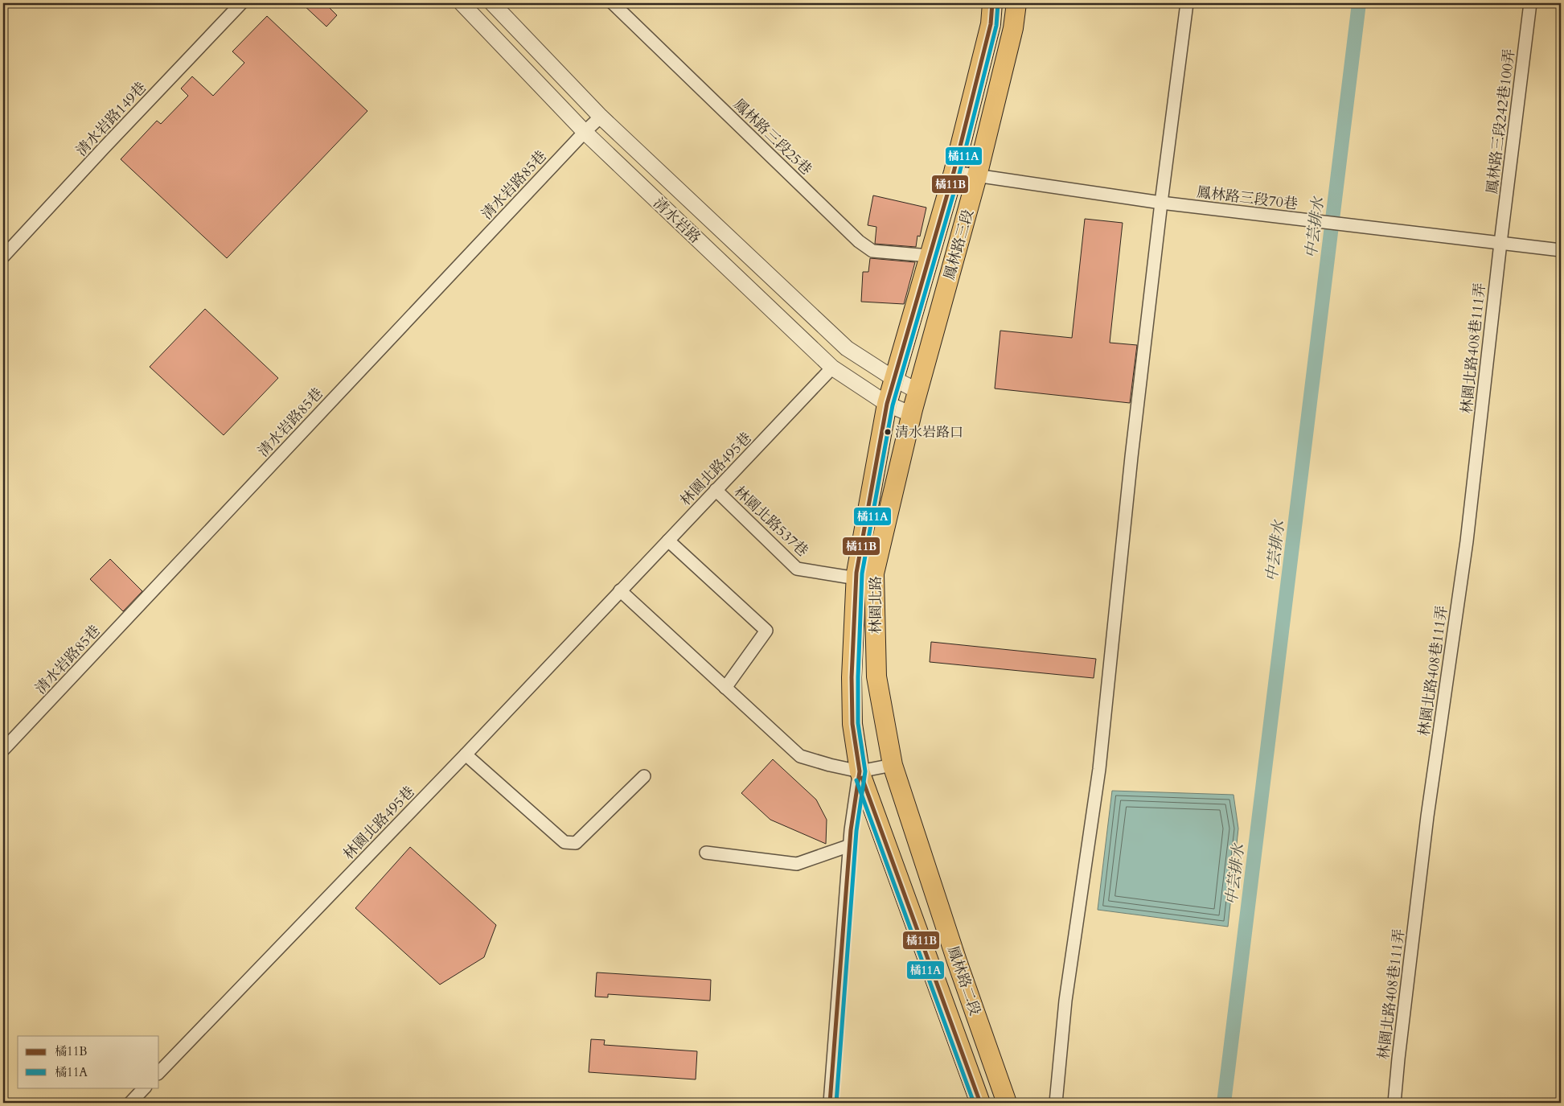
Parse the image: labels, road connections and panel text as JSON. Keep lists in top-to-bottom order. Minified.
{"streets":{"main road":["鳳林路三段","林園北路","鳳林路二段"],"street":["清水岩路149巷","鳳林路三段242巷100弄","鳳林路三段25巷","清水岩路85巷","鳳林路三段70巷","清水岩路","林園北路408巷111弄","林園北路495巷","林園北路537巷"]},"crossings":[["鳳林路三段242巷100弄","鳳林路三段70巷"],["鳳林路三段242巷100弄","林園北路408巷111弄"],["鳳林路三段25巷","鳳林路三段"],["清水岩路85巷","清水岩路"],["鳳林路三段70巷","鳳林路三段"],["鳳林路三段70巷","林園北路408巷111弄"],["清水岩路","鳳林路三段"],["清水岩路","林園北路495巷"],["清水岩路","林園北路"],["鳳林路三段","林園北路"],["林園北路495巷","林園北路537巷"],["林園北路537巷","林園北路"],["林園北路","鳳林路二段"]],"water":["中芸排水"],"places":["清水岩路口"],"lines":["transit line 橘11B","transit line 橘11A"],"legend":["橘11B","橘11A"]}
